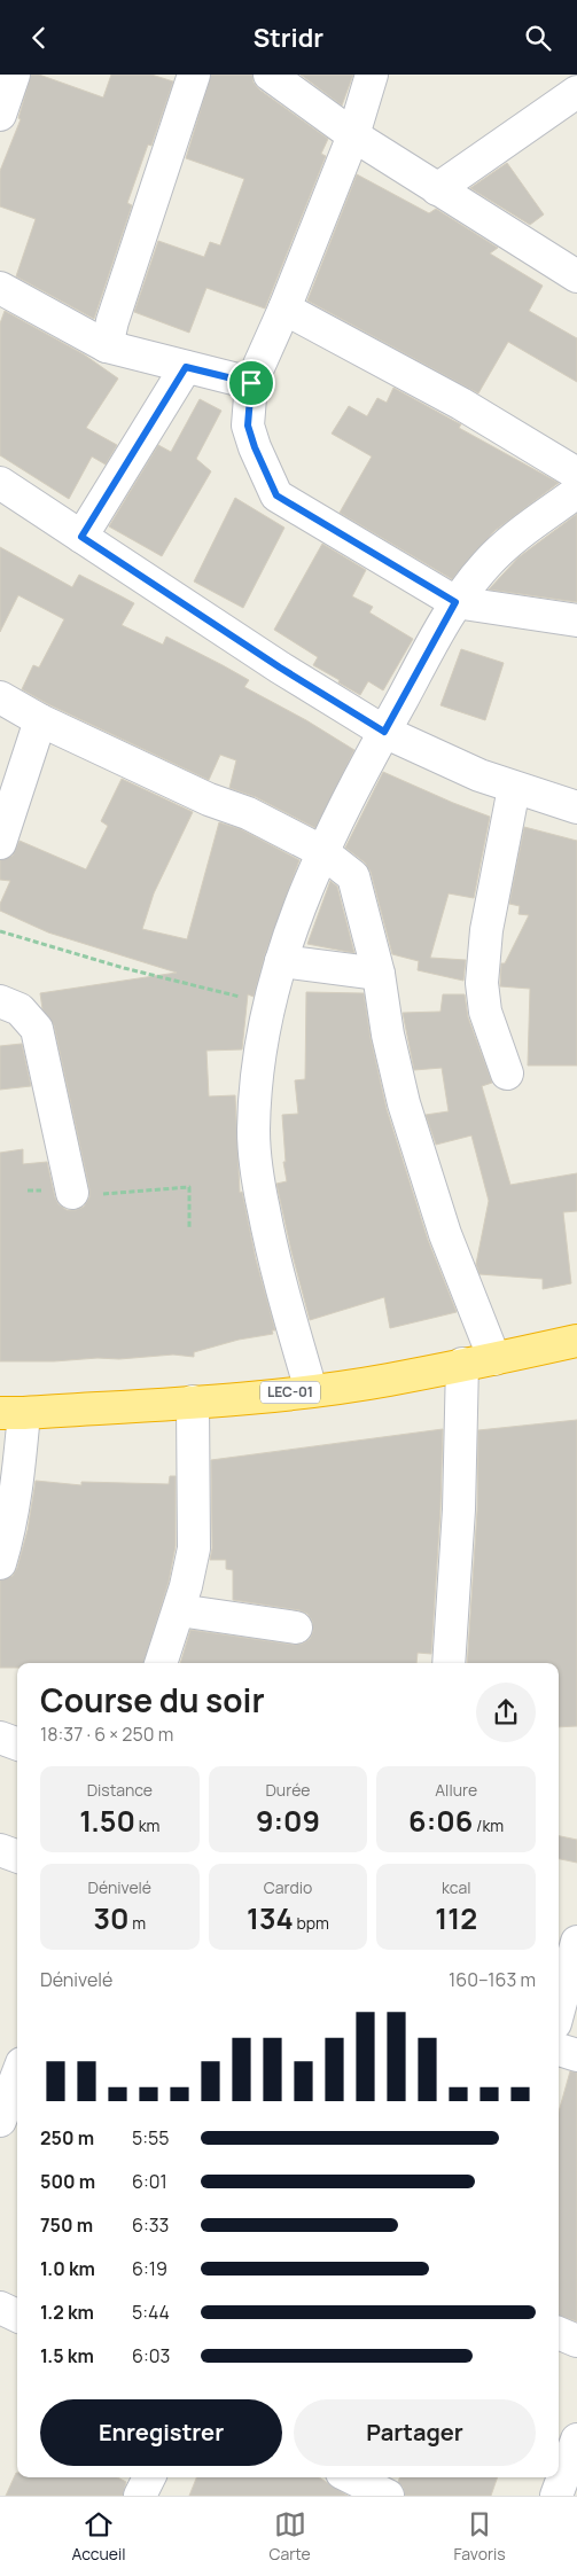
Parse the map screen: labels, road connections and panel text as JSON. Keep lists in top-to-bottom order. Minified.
{"streets":{"highway":["LEC-01"]},"page":{"header":"Stridr","heading":["Course du soir","18:37 · 6 × 250 m"],"stats":[["Distance","1.50 km"],["Durée","9:09"],["Allure","6:06 /km"],["Dénivelé","30 m"],["Cardio","134 bpm"],["kcal","112"]],"chart":["Dénivelé","160–163 m"],"list":[{"name":"250 m","note":"5:55"},{"name":"500 m","note":"6:01"},{"name":"750 m","note":"6:33"},{"name":"1.0 km","note":"6:19"},{"name":"1.2 km","note":"5:44"},{"name":"1.5 km","note":"6:03"}],"buttons":["Enregistrer","Partager"],"tabs":["Accueil","Carte","Favoris"]}}
